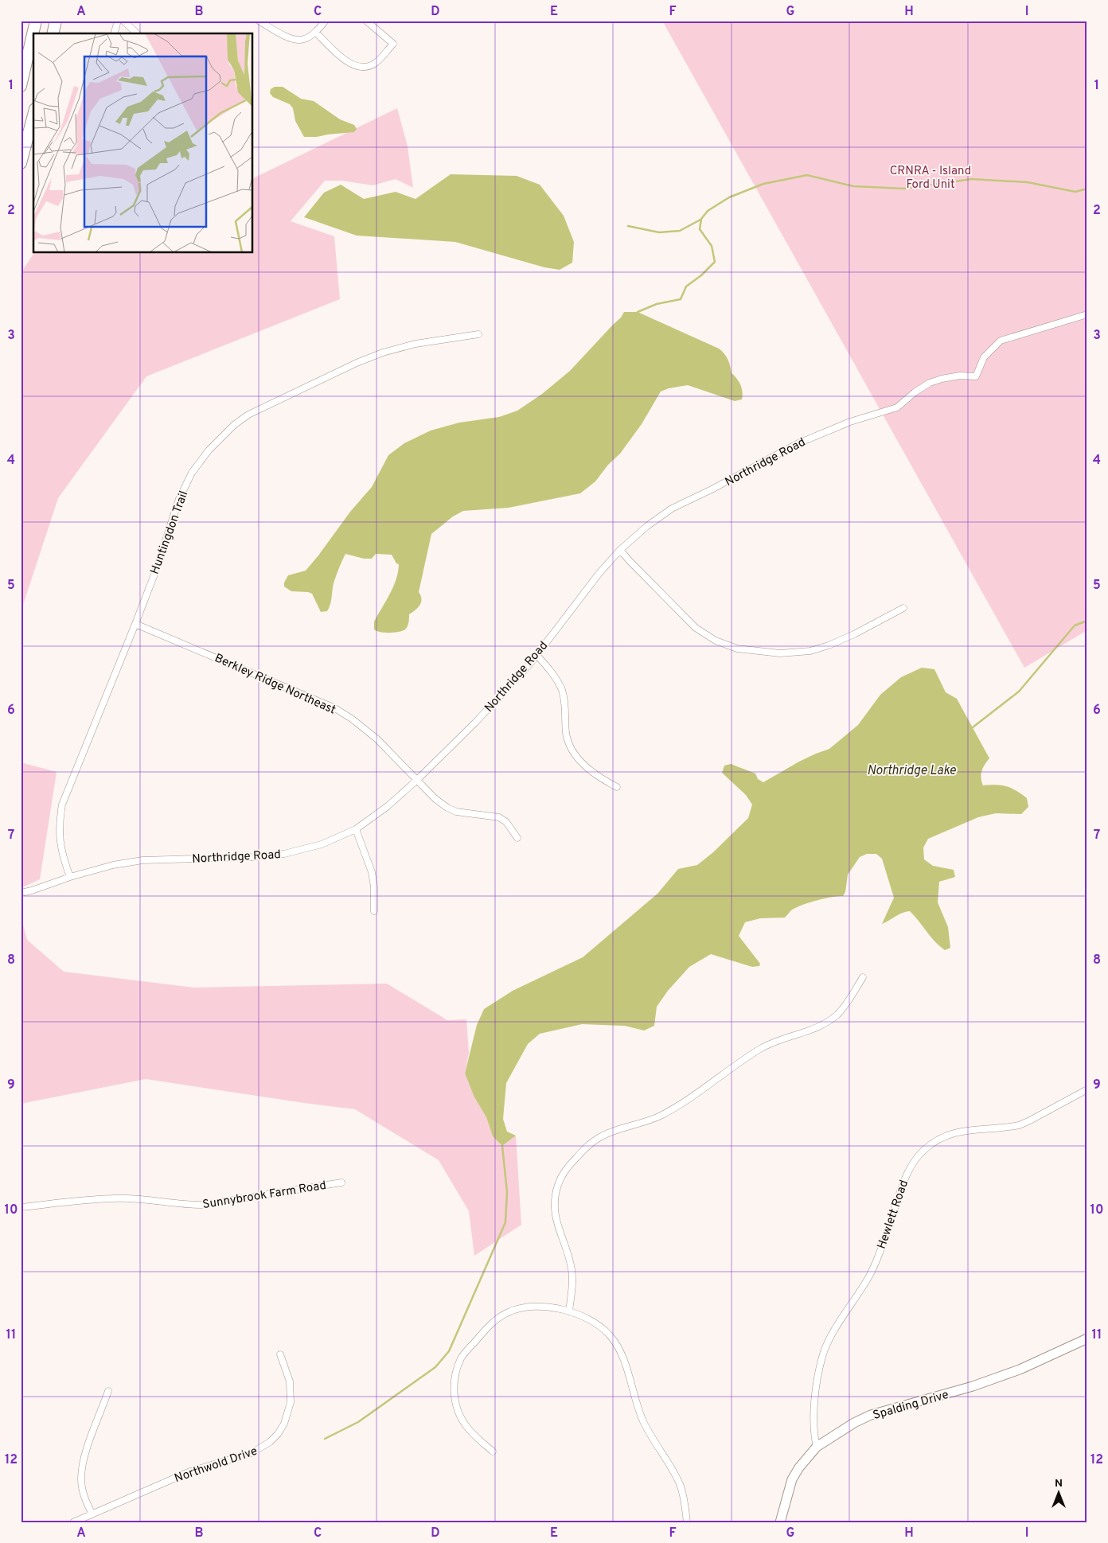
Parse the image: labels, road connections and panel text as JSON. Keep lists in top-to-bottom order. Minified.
{"streets":{"street":["Northridge Road","Huntingdon Trail","Berkley Ridge Northeast","Sunnybrook Farm Road","Hewlett Road","Spalding Drive","Northwold Drive"]},"crossings":[["Northridge Road","Huntingdon Trail"],["Northridge Road","Berkley Ridge Northeast"],["Huntingdon Trail","Berkley Ridge Northeast"],["Hewlett Road","Spalding Drive"]],"water":["Northridge Lake"],"parks":["CRNRA - Island Ford Unit"],"north":"top","grid":{"columns":["A","B","C","D","E","F","G","H","I"],"rows":["1","2","3","4","5","6","7","8","9","10","11","12"]}}
